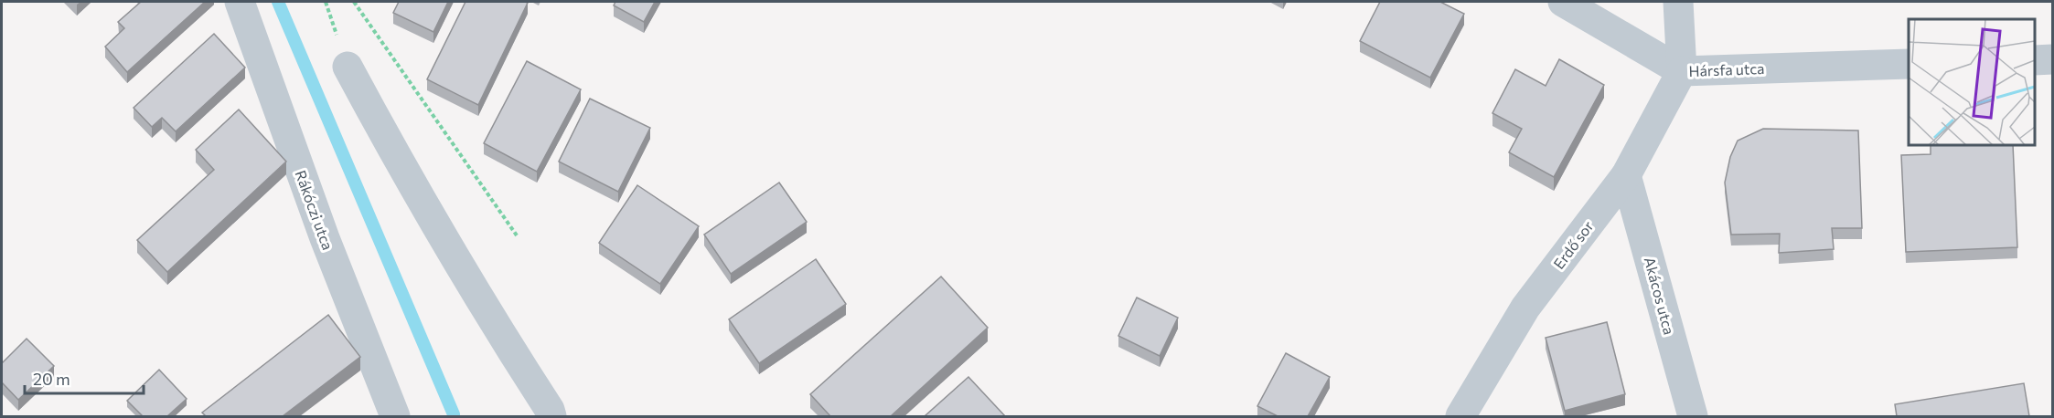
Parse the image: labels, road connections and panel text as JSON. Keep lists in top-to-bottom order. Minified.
{"streets":{"street":["Hársfa utca","Rákóczi utca","Erdő sor","Akácos utca"]},"crossings":[["Hársfa utca","Erdő sor"],["Erdő sor","Akácos utca"]],"scale_bar":"20 m"}
